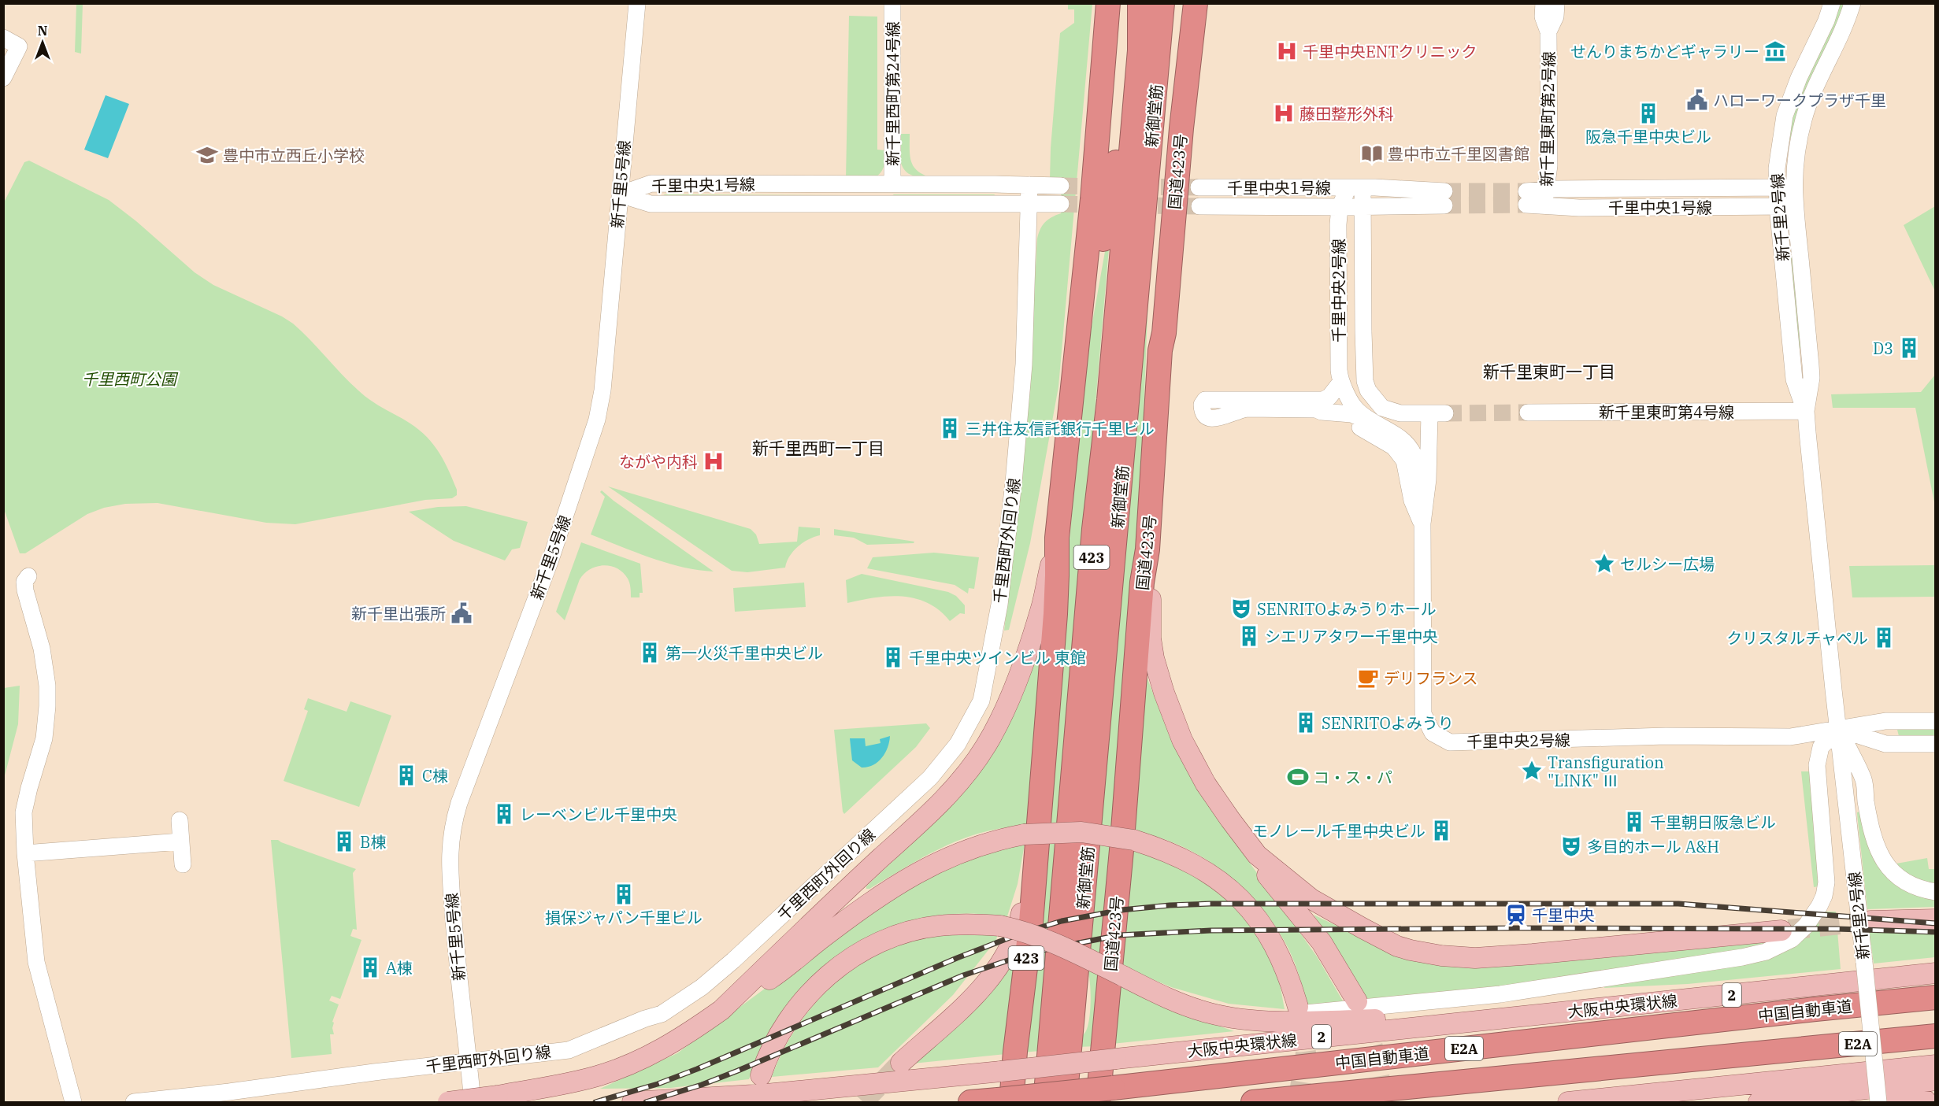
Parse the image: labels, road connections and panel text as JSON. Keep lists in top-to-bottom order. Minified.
{"streets":{"highway":["新御堂筋","国道423号","423","中国自動車道","E2A"],"main road":["2","大阪中央環状線"],"street":["新千里西町第24号線","新千里東町第2号線","新千里5号線","千里中央1号線","新千里2号線","千里中央2号線","新千里東町第4号線","千里西町外回り線"]},"crossings":[["新千里西町第24号線","千里中央1号線"],["新千里東町第2号線","千里中央1号線"],["国道423号","中国自動車道"],["新千里5号線","千里中央1号線"],["新千里5号線","千里西町外回り線"],["千里中央1号線","新千里2号線"],["千里中央1号線","千里中央2号線"],["千里中央1号線","千里西町外回り線"],["新千里2号線","千里中央2号線"],["新千里2号線","新千里東町第4号線"],["423","中国自動車道"]],"districts":["新千里東町一丁目","新千里西町一丁目"],"parks":["千里西町公園"],"places":{"hospital":["千里中央ENTクリニック","藤田整形外科","ながや内科"],"museum":["せんりまちかどギャラリー"],"public building":["ハローワークプラザ千里","新千里出張所"],"building":["阪急千里中央ビル","D3","三井住友信託銀行千里ビル","シエリアタワー千里中央","クリスタルチャペル","第一火災千里中央ビル","千里中央ツインビル 東館","SENRITOよみうり","C棟","レーベンビル千里中央","千里朝日阪急ビル","モノレール千里中央ビル","B棟","損保ジャパン千里ビル","A棟"],"library":["豊中市立千里図書館"],"school or university":["豊中市立西丘小学校"],"place":["セルシー広場","Transfiguration \"LINK\" Ⅲ"],"theatre":["SENRITOよみうりホール","多目的ホール A&H"],"cafe":["デリフランス"],"sports":["コ・ス・パ"],"station":["千里中央"]},"north":"top"}
